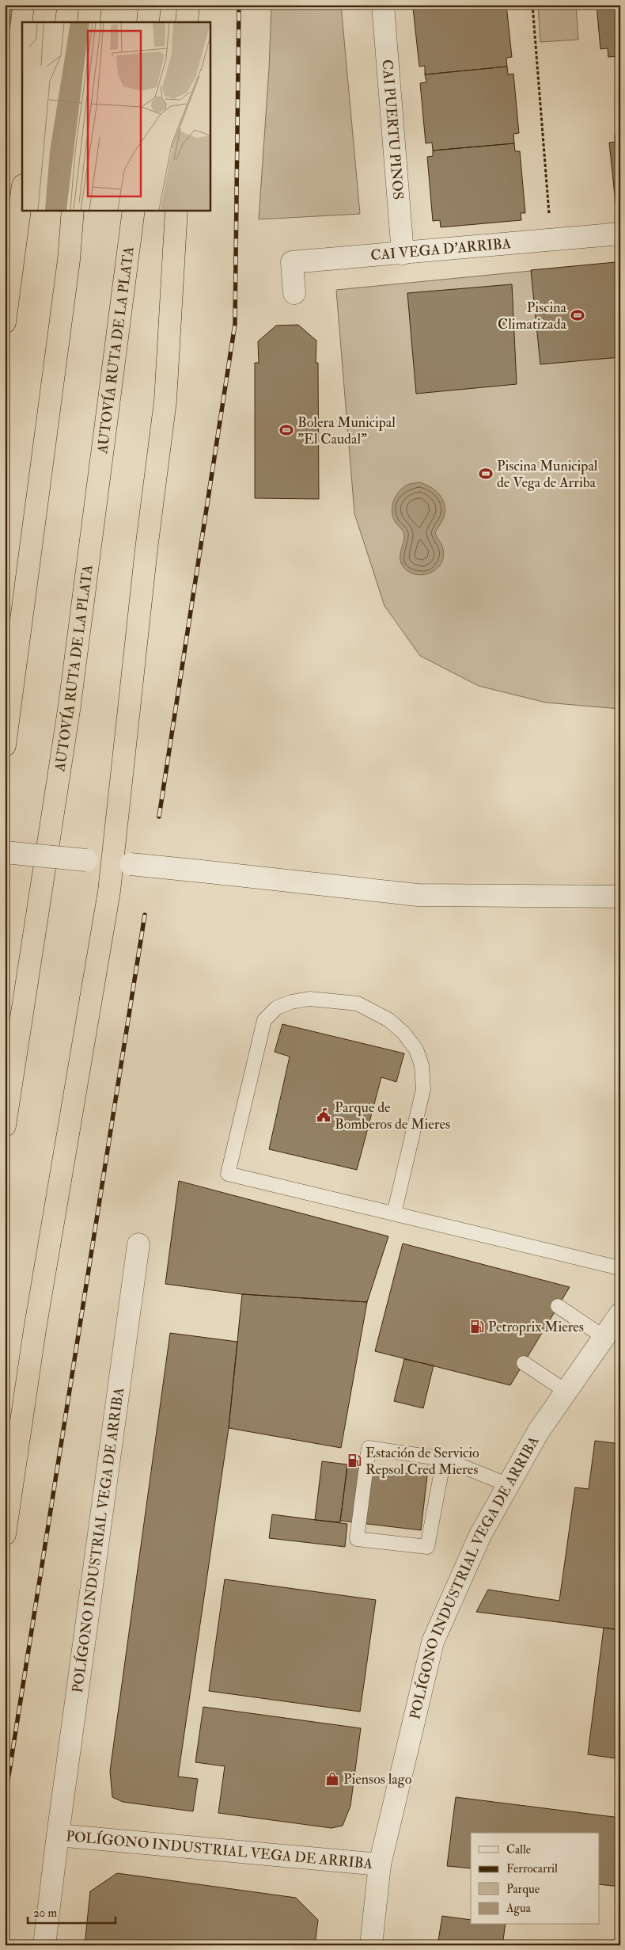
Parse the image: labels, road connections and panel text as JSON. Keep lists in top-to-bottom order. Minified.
{"streets":{"highway":["AUTOVÍA RUTA DE LA PLATA"],"street":["CAI PUERTU PINOS","CAI VEGA D'ARRIBA","POLÍGONO INDUSTRIAL VEGA DE ARRIBA"]},"crossings":[["CAI PUERTU PINOS","CAI VEGA D'ARRIBA"]],"places":{"sports":["Piscina Climatizada","Bolera Municipal \"El Caudal\"","Piscina Municipal de Vega de Arriba"],"public building":["Parque de Bomberos de Mieres"],"fuel station":["Petroprix Mieres","Estación de Servicio Repsol Cred Mieres"],"shop":["Piensos lago"]},"legend":["Calle","Ferrocarril","Parque","Agua"],"scale_bar":"20 m"}
